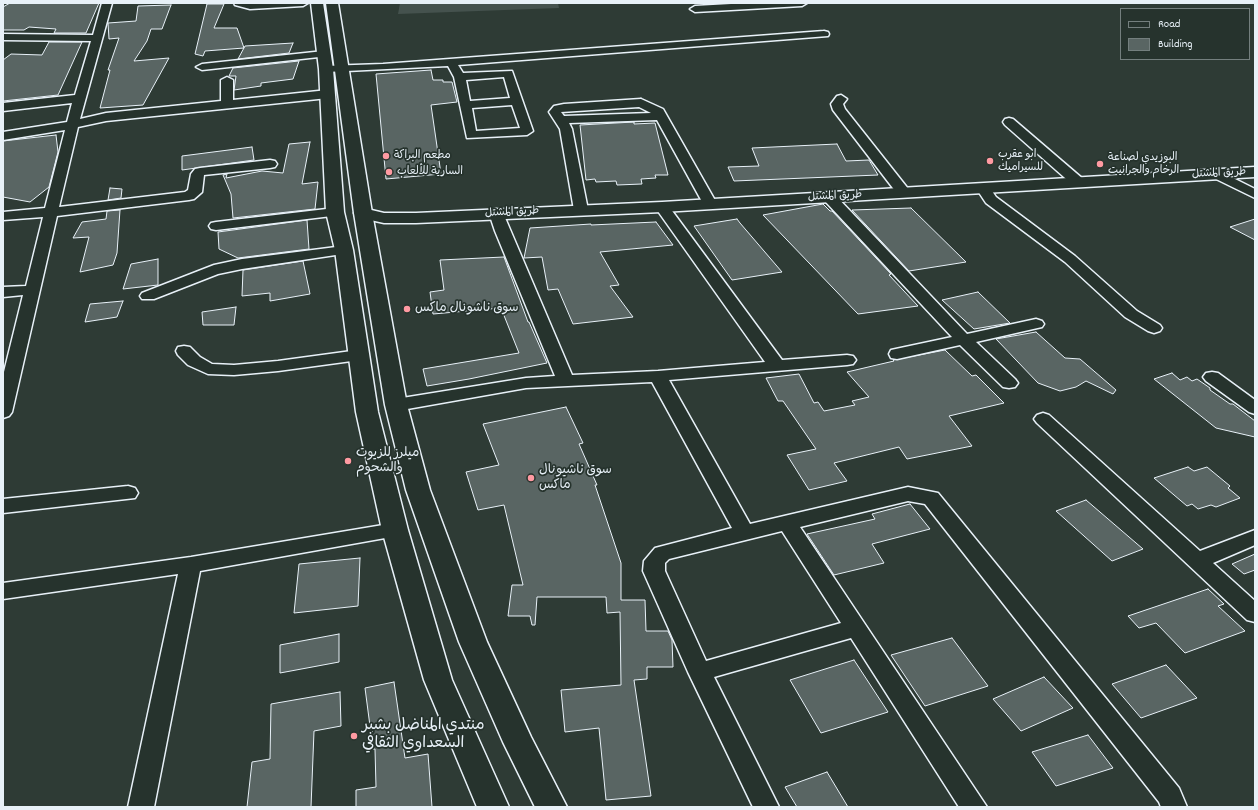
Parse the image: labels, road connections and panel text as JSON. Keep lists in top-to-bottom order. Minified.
{"streets":{"main road":["طريق المشتل"]},"places":["مطعم البراكة","ابو عقرب للسيراميك","البوزيدي لصناعة الرخام والجرانيت","السارية للألعاب","سوق ناشونال ماكس","ميلرز للزيوت والشحوم","سوق ناشيونال ماكس","منتدي المناضل بشير السعداوي الثقافي"],"legend":["Road","Building"]}
